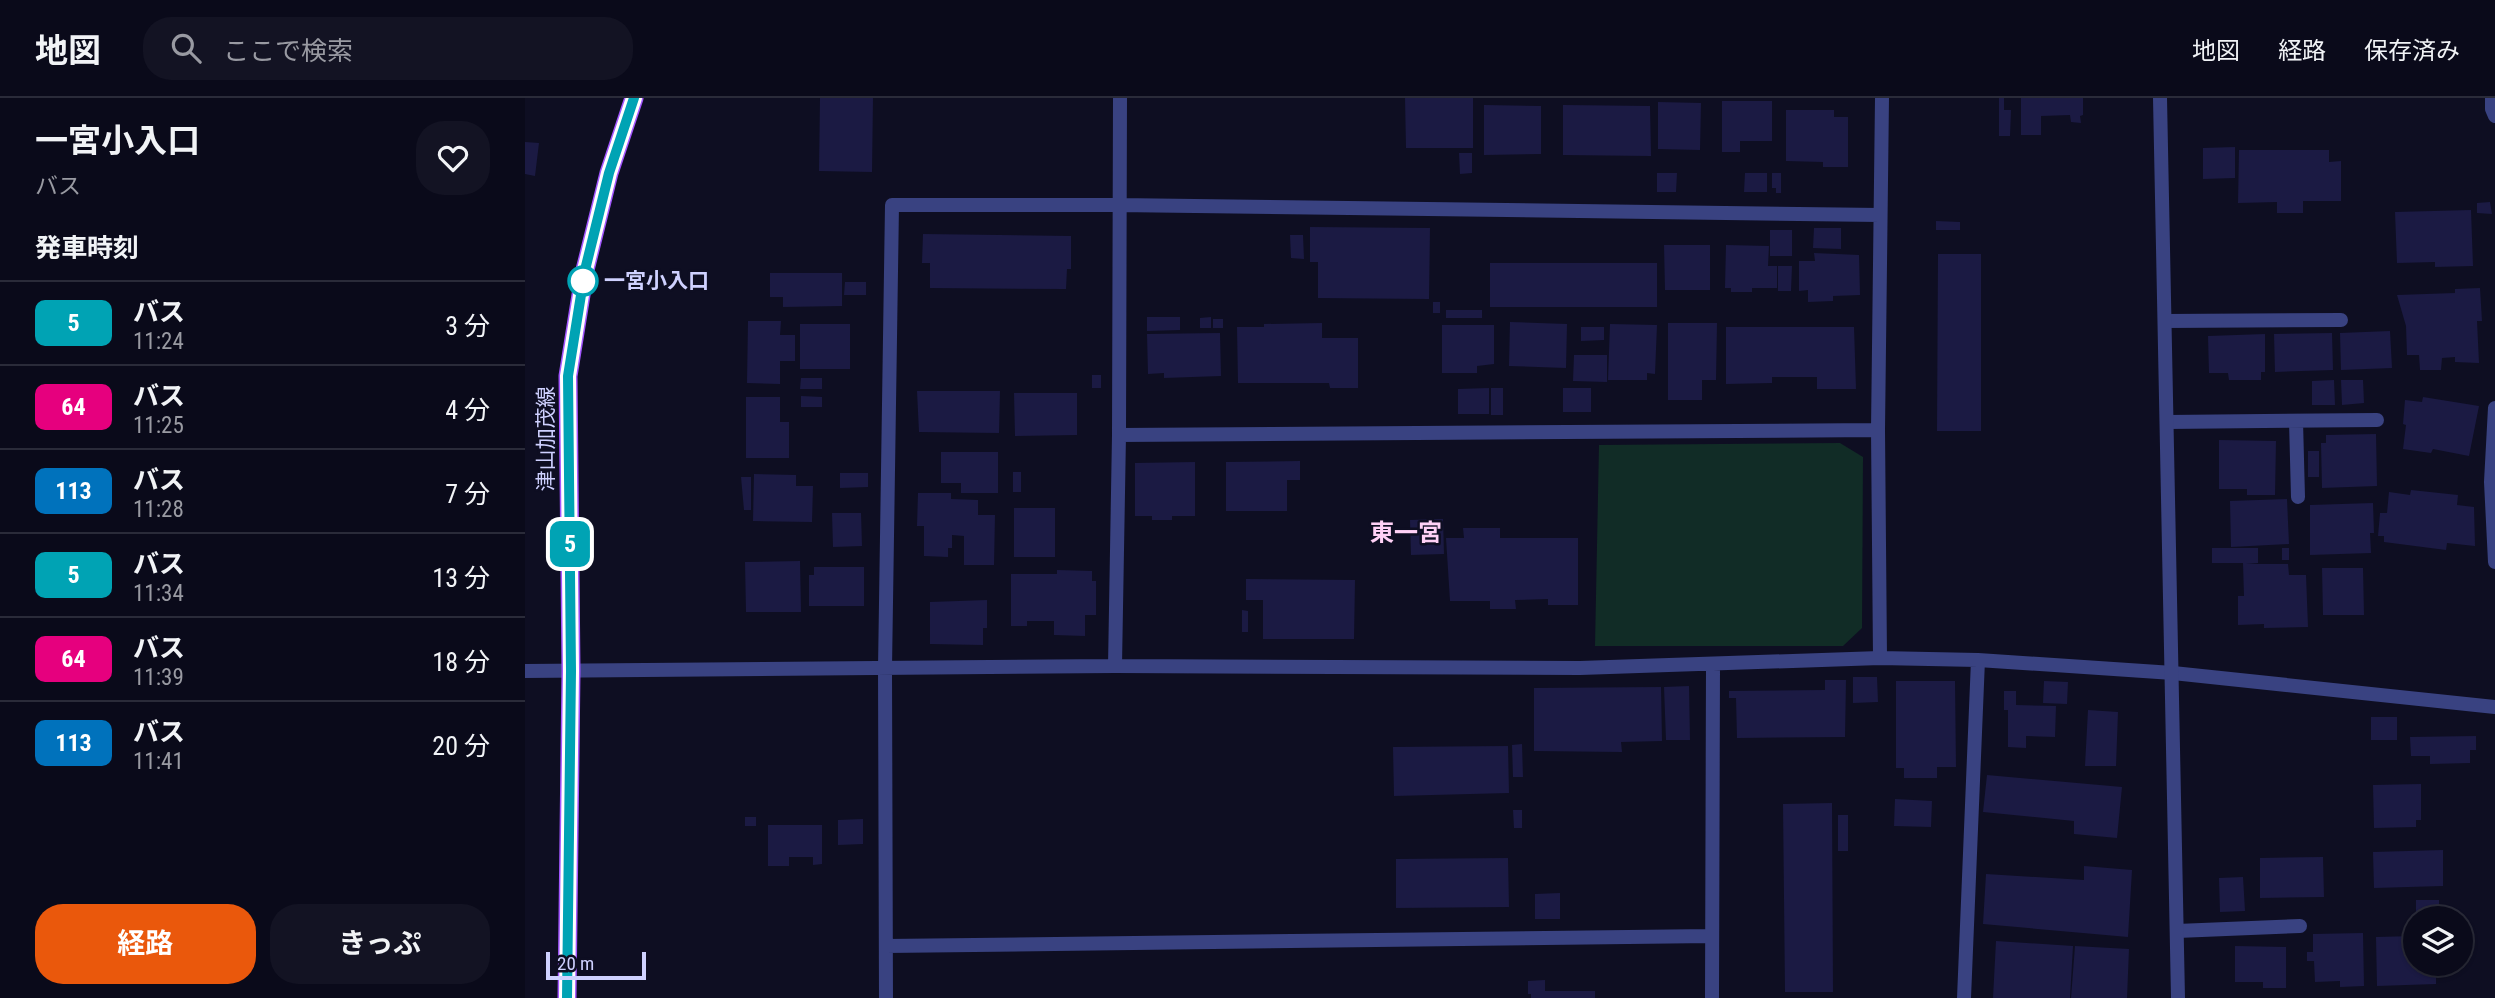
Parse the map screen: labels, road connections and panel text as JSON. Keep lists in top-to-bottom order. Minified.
{"streets":{"main road":["津山加茂線"]},"districts":["東一宮"],"places":["一宮小入口"],"lines":["bus line 5"],"scale_bar":"20 m","page":{"header":"地図","search":"ここで検索","nav":["地図","経路","保存済み"],"heading":[["一宮小入口","バス"],"発車時刻"],"on_map":"5","list":[{"mark":"5","name":"バス","note":"11:24","value":"3 分"},{"mark":"64","name":"バス","note":"11:25","value":"4 分"},{"mark":"113","name":"バス","note":"11:28","value":"7 分"},{"mark":"5","name":"バス","note":"11:34","value":"13 分"},{"mark":"64","name":"バス","note":"11:39","value":"18 分"},{"mark":"113","name":"バス","note":"11:41","value":"20 分"}],"buttons":["経路","きっぷ"],"scale":"20 m"}}
